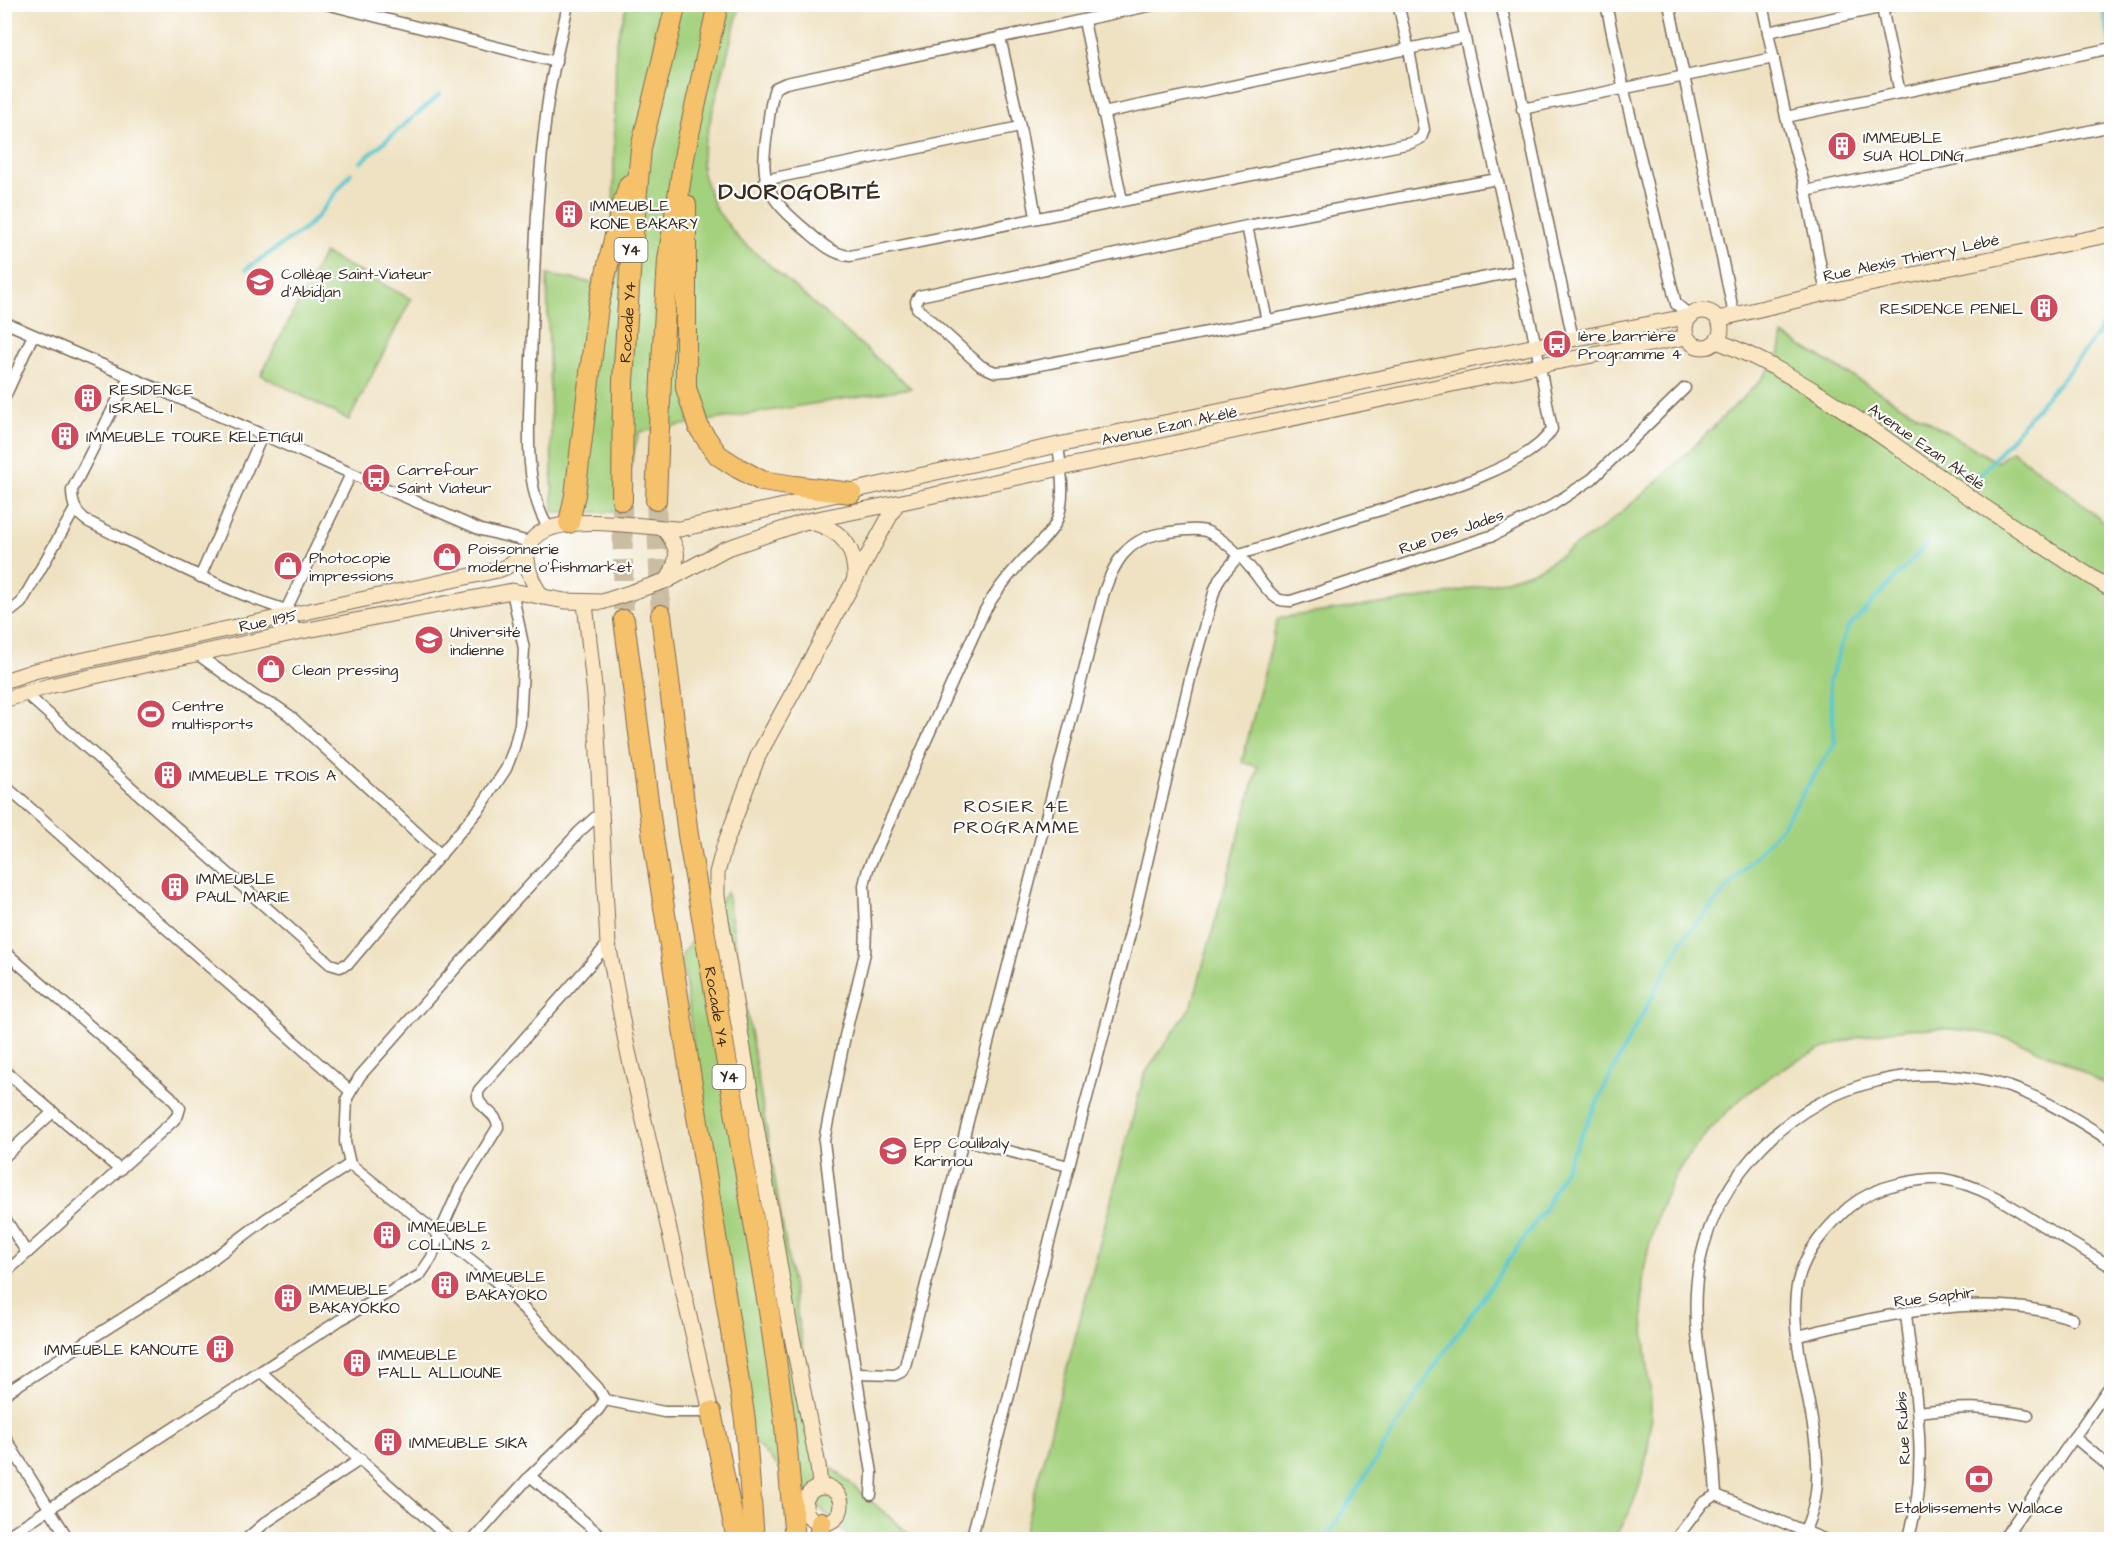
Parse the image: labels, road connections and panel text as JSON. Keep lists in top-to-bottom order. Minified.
{"streets":{"highway":["Y4","Rocade Y4"],"main road":["Rue Alexis Thierry Lébé","Avenue Ezan Akélé","Rue I195"],"street":["Rue Des Jades","Rue Saphir","Rue Rubis"]},"crossings":[["Rue Alexis Thierry Lébé","Avenue Ezan Akélé"],["Avenue Ezan Akélé","Rue I195"],["Rue Saphir","Rue Rubis"]],"districts":["DJOROGOBITÉ","ROSIER 4E PROGRAMME"],"places":{"building":["IMMEUBLE SUA HOLDING","IMMEUBLE KONE BAKARY","RESIDENCE PENIEL","RESIDENCE ISRAEL 1","IMMEUBLE TOURE KELETIGUI","IMMEUBLE TROIS A","IMMEUBLE PAUL MARIE","IMMEUBLE COLLINS 2","IMMEUBLE BAKAYOKO","IMMEUBLE BAKAYOKKO","IMMEUBLE KANOUTE","IMMEUBLE FALL ALLIOUNE","IMMEUBLE SIKA"],"school or university":["Collège Saint-Viateur d'Abidjan","Université indienne","Epp Coulibaly Karimou"],"bus stop":["1ère barrière Programme 4","Carrefour Saint Viateur"],"shop":["Poissonnerie moderne o'fishmarket","Photocopie impressions","Clean pressing"],"sports":["Centre multisports"],"bank":["Etablissements Wallace"]}}
